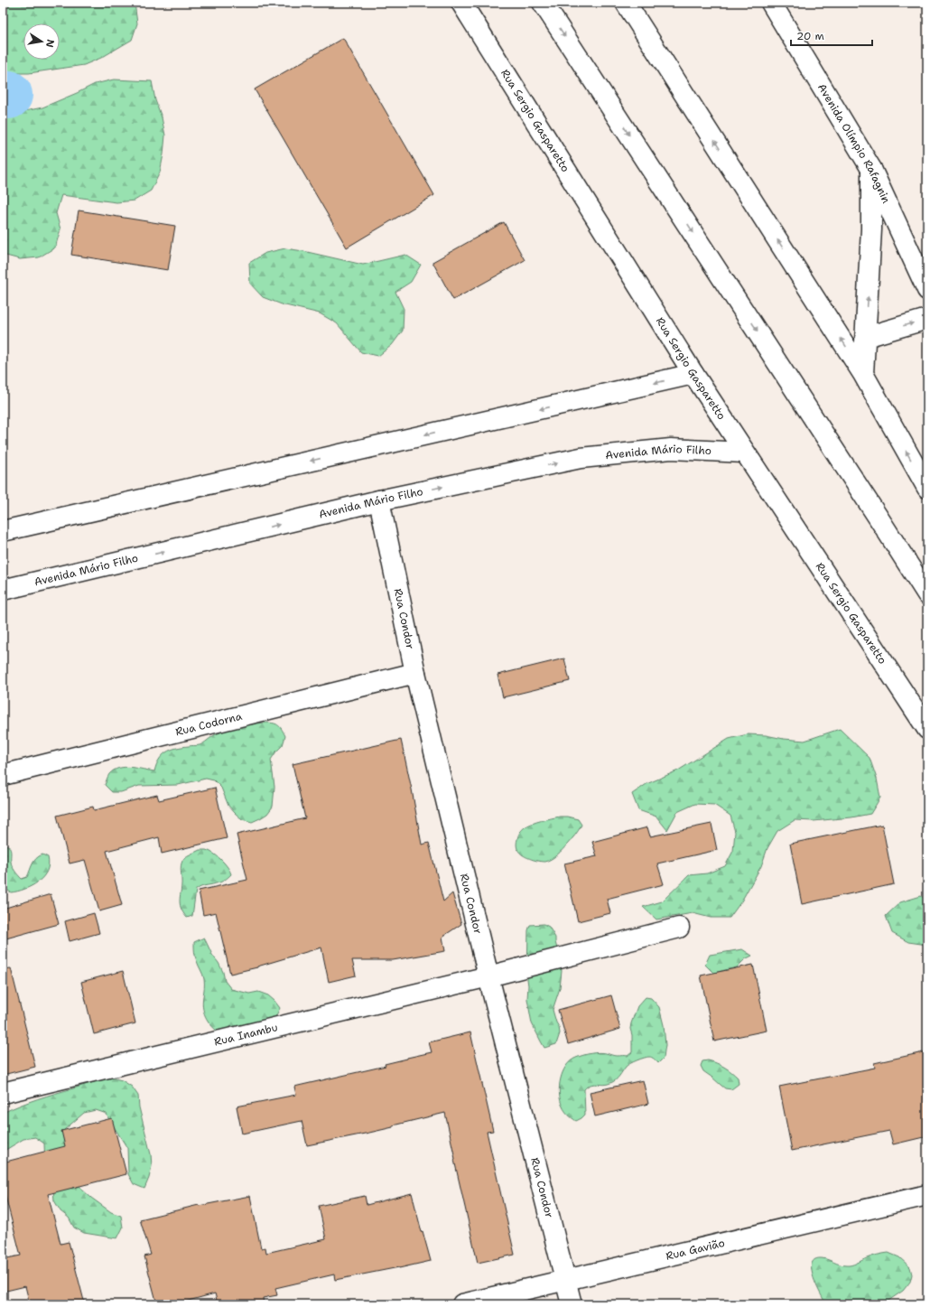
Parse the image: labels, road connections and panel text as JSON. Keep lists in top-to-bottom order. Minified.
{"streets":{"main road":["Rua Sergio Gasparetto","Avenida Olímpio Rafagnin","Avenida Mário Filho","Rua Condor","Rua Codorna","Rua Inambu","Rua Gavião"]},"crossings":[["Rua Sergio Gasparetto","Avenida Mário Filho"],["Avenida Mário Filho","Rua Condor"],["Rua Condor","Rua Codorna"],["Rua Condor","Rua Inambu"],["Rua Condor","Rua Gavião"]],"scale_bar":"20 m","north":"right"}
